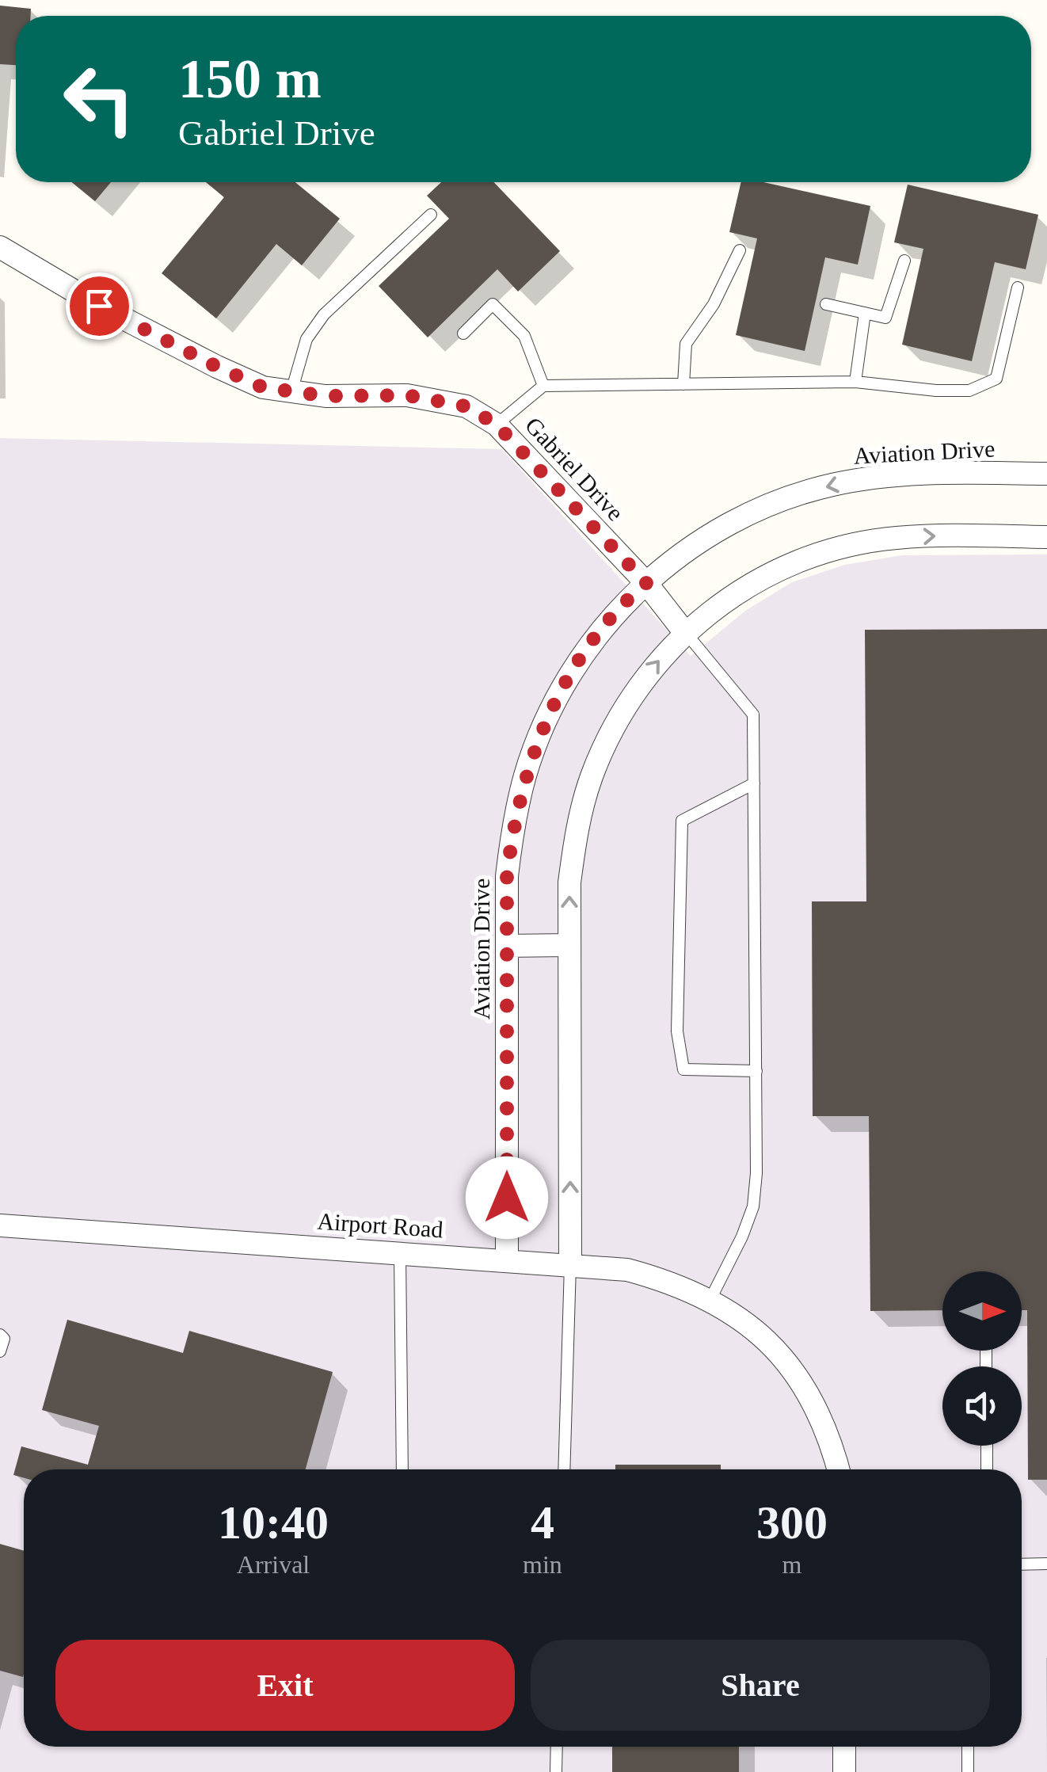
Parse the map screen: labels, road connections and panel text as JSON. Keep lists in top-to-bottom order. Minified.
{"streets":{"street":["Aviation Drive","Gabriel Drive","Airport Road"]},"crossings":[["Aviation Drive","Gabriel Drive"],["Aviation Drive","Airport Road"]],"north":"right","page":{"turn":["150 m","Gabriel Drive"],"eta":["10:40","Arrival","4","min","300","m"],"buttons":["Exit","Share"]}}
